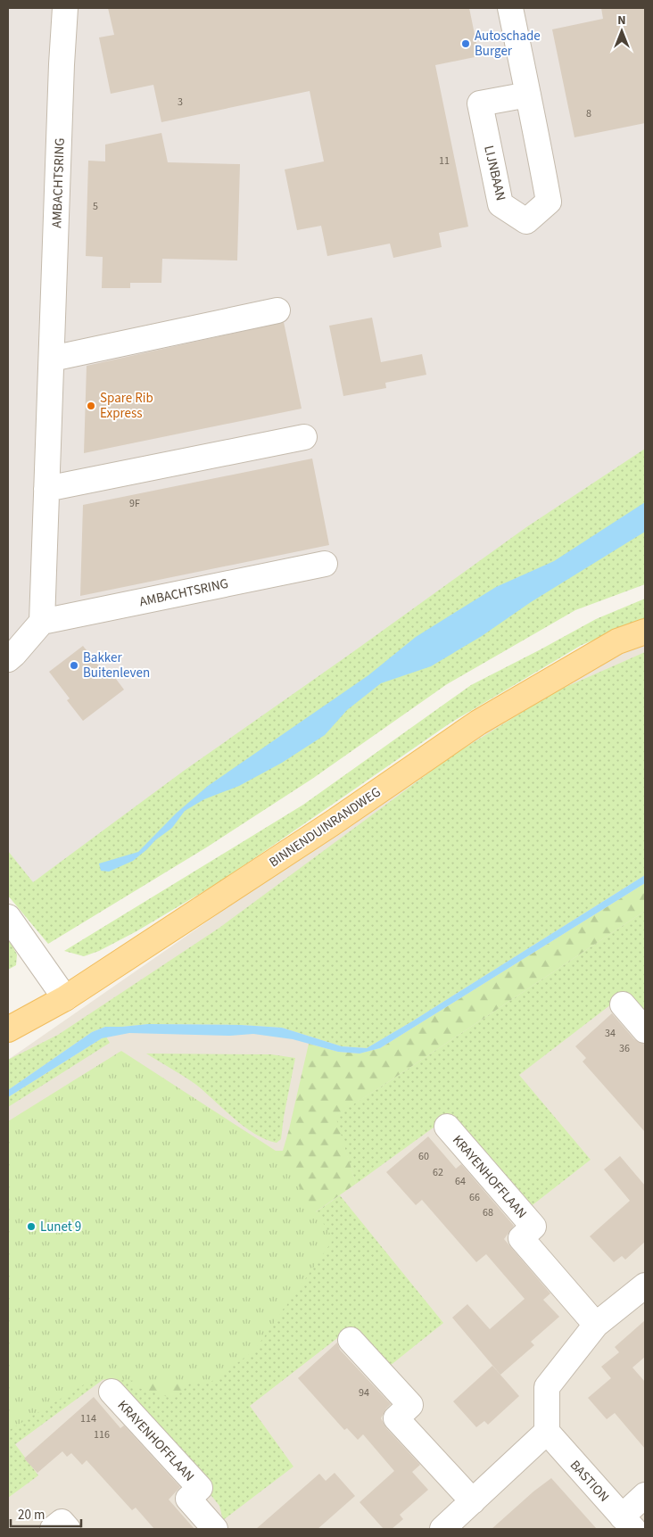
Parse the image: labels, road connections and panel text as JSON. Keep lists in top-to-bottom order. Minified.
{"streets":{"main road":["BINNENDUINRANDWEG"],"street":["LIJNBAAN","AMBACHTSRING","KRAYENHOFFLAAN","BASTION"]},"places":["Autoschade Burger","Spare Rib Express","Bakker Buitenleven","Lunet 9"],"house_numbers":["3","8","11","5","9F","34","36","60","62","64","66","68","94","114","116"],"scale_bar":"20 m","north":"top"}
